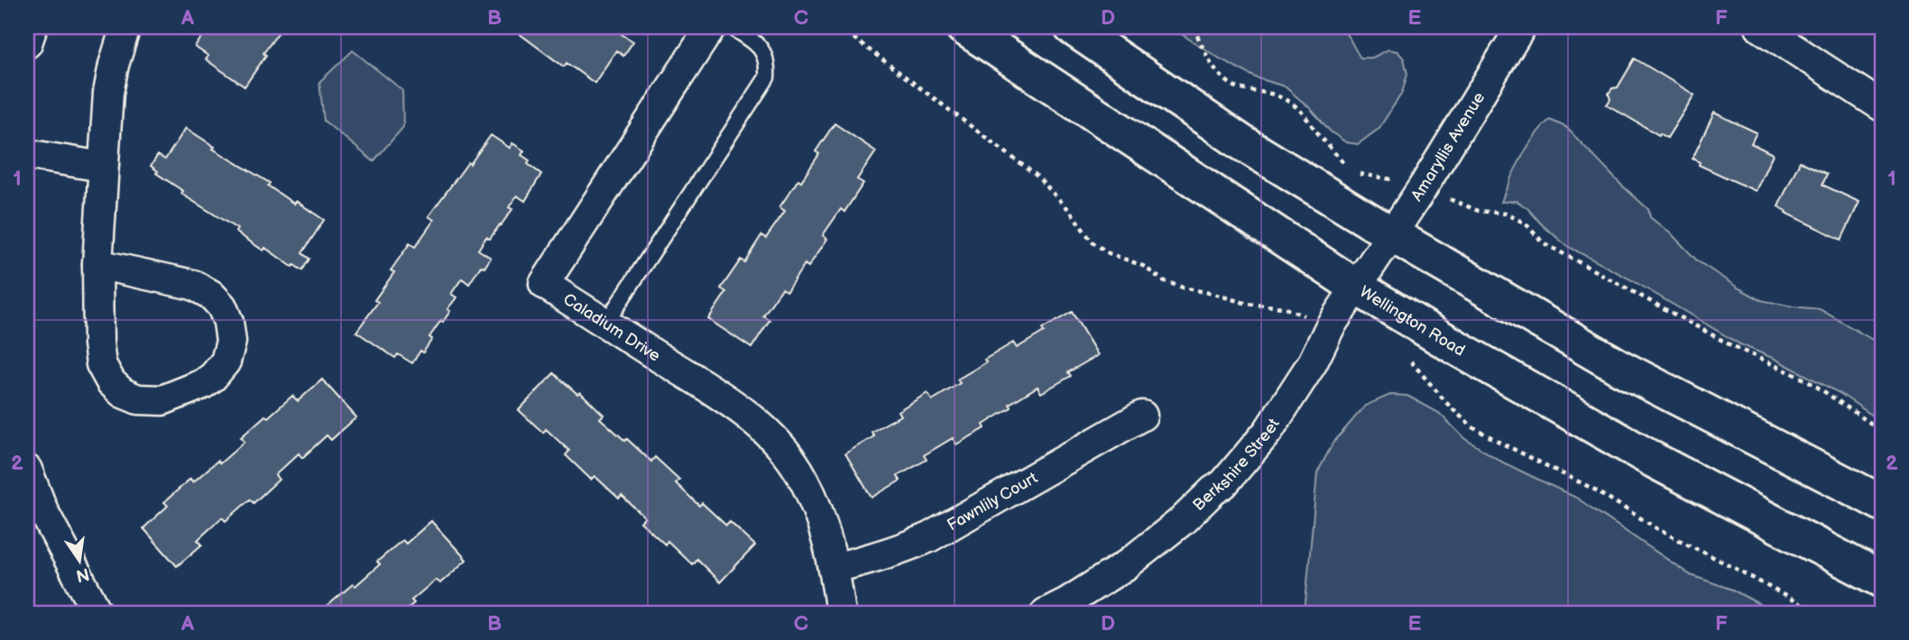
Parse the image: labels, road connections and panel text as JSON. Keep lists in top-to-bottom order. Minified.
{"streets":{"main road":["Wellington Road"],"street":["Amaryllis Avenue","Caladium Drive","Berkshire Street","Fawnlily Court"]},"crossings":[["Amaryllis Avenue","Wellington Road"],["Amaryllis Avenue","Berkshire Street"],["Wellington Road","Berkshire Street"],["Caladium Drive","Fawnlily Court"]],"north":"bottom","grid":{"columns":["A","B","C","D","E","F"],"rows":["1","2"]}}
